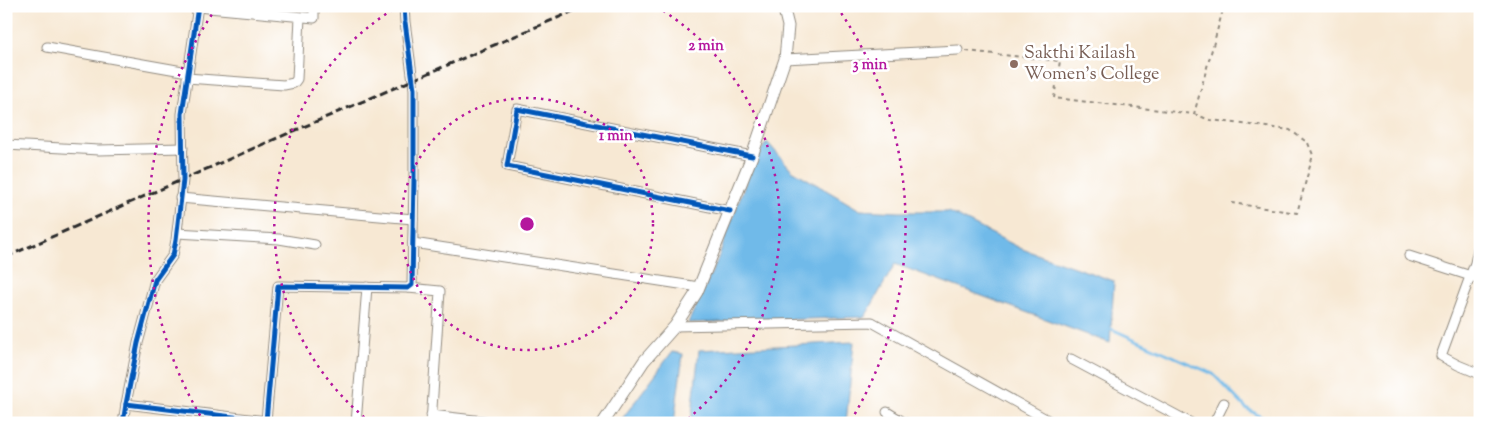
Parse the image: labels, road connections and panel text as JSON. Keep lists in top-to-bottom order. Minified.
{"places":["Sakthi Kailash Women's College"],"rings":["2 min","3 min","1 min"]}
